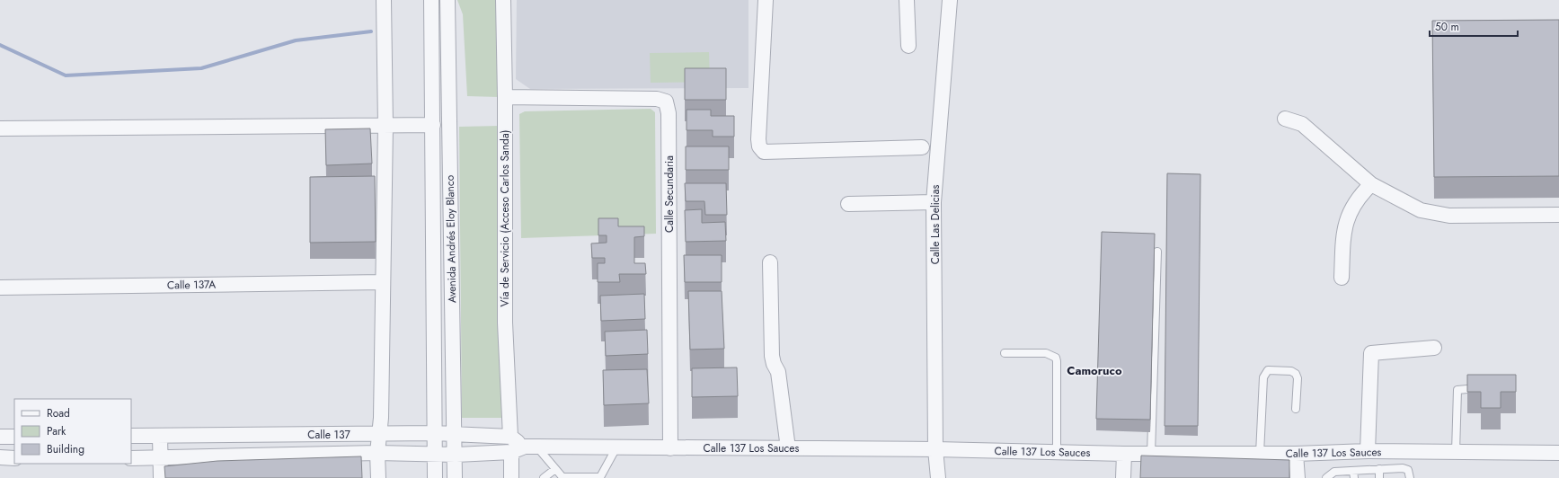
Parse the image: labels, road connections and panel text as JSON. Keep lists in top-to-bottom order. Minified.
{"streets":{"street":["Calle Secundaria","Vía de Servicio (Acceso Carlos Sanda)","Calle Las Delicias","Avenida Andrés Eloy Blanco","Calle 137A","Calle 137","Calle 137 Los Sauces"]},"crossings":[["Calle Secundaria","Vía de Servicio (Acceso Carlos Sanda)"],["Calle Secundaria","Calle 137 Los Sauces"],["Vía de Servicio (Acceso Carlos Sanda)","Calle 137"],["Calle Las Delicias","Calle 137 Los Sauces"],["Avenida Andrés Eloy Blanco","Calle 137"]],"districts":["Camoruco"],"legend":["Road","Park","Building"],"scale_bar":"50 m"}
